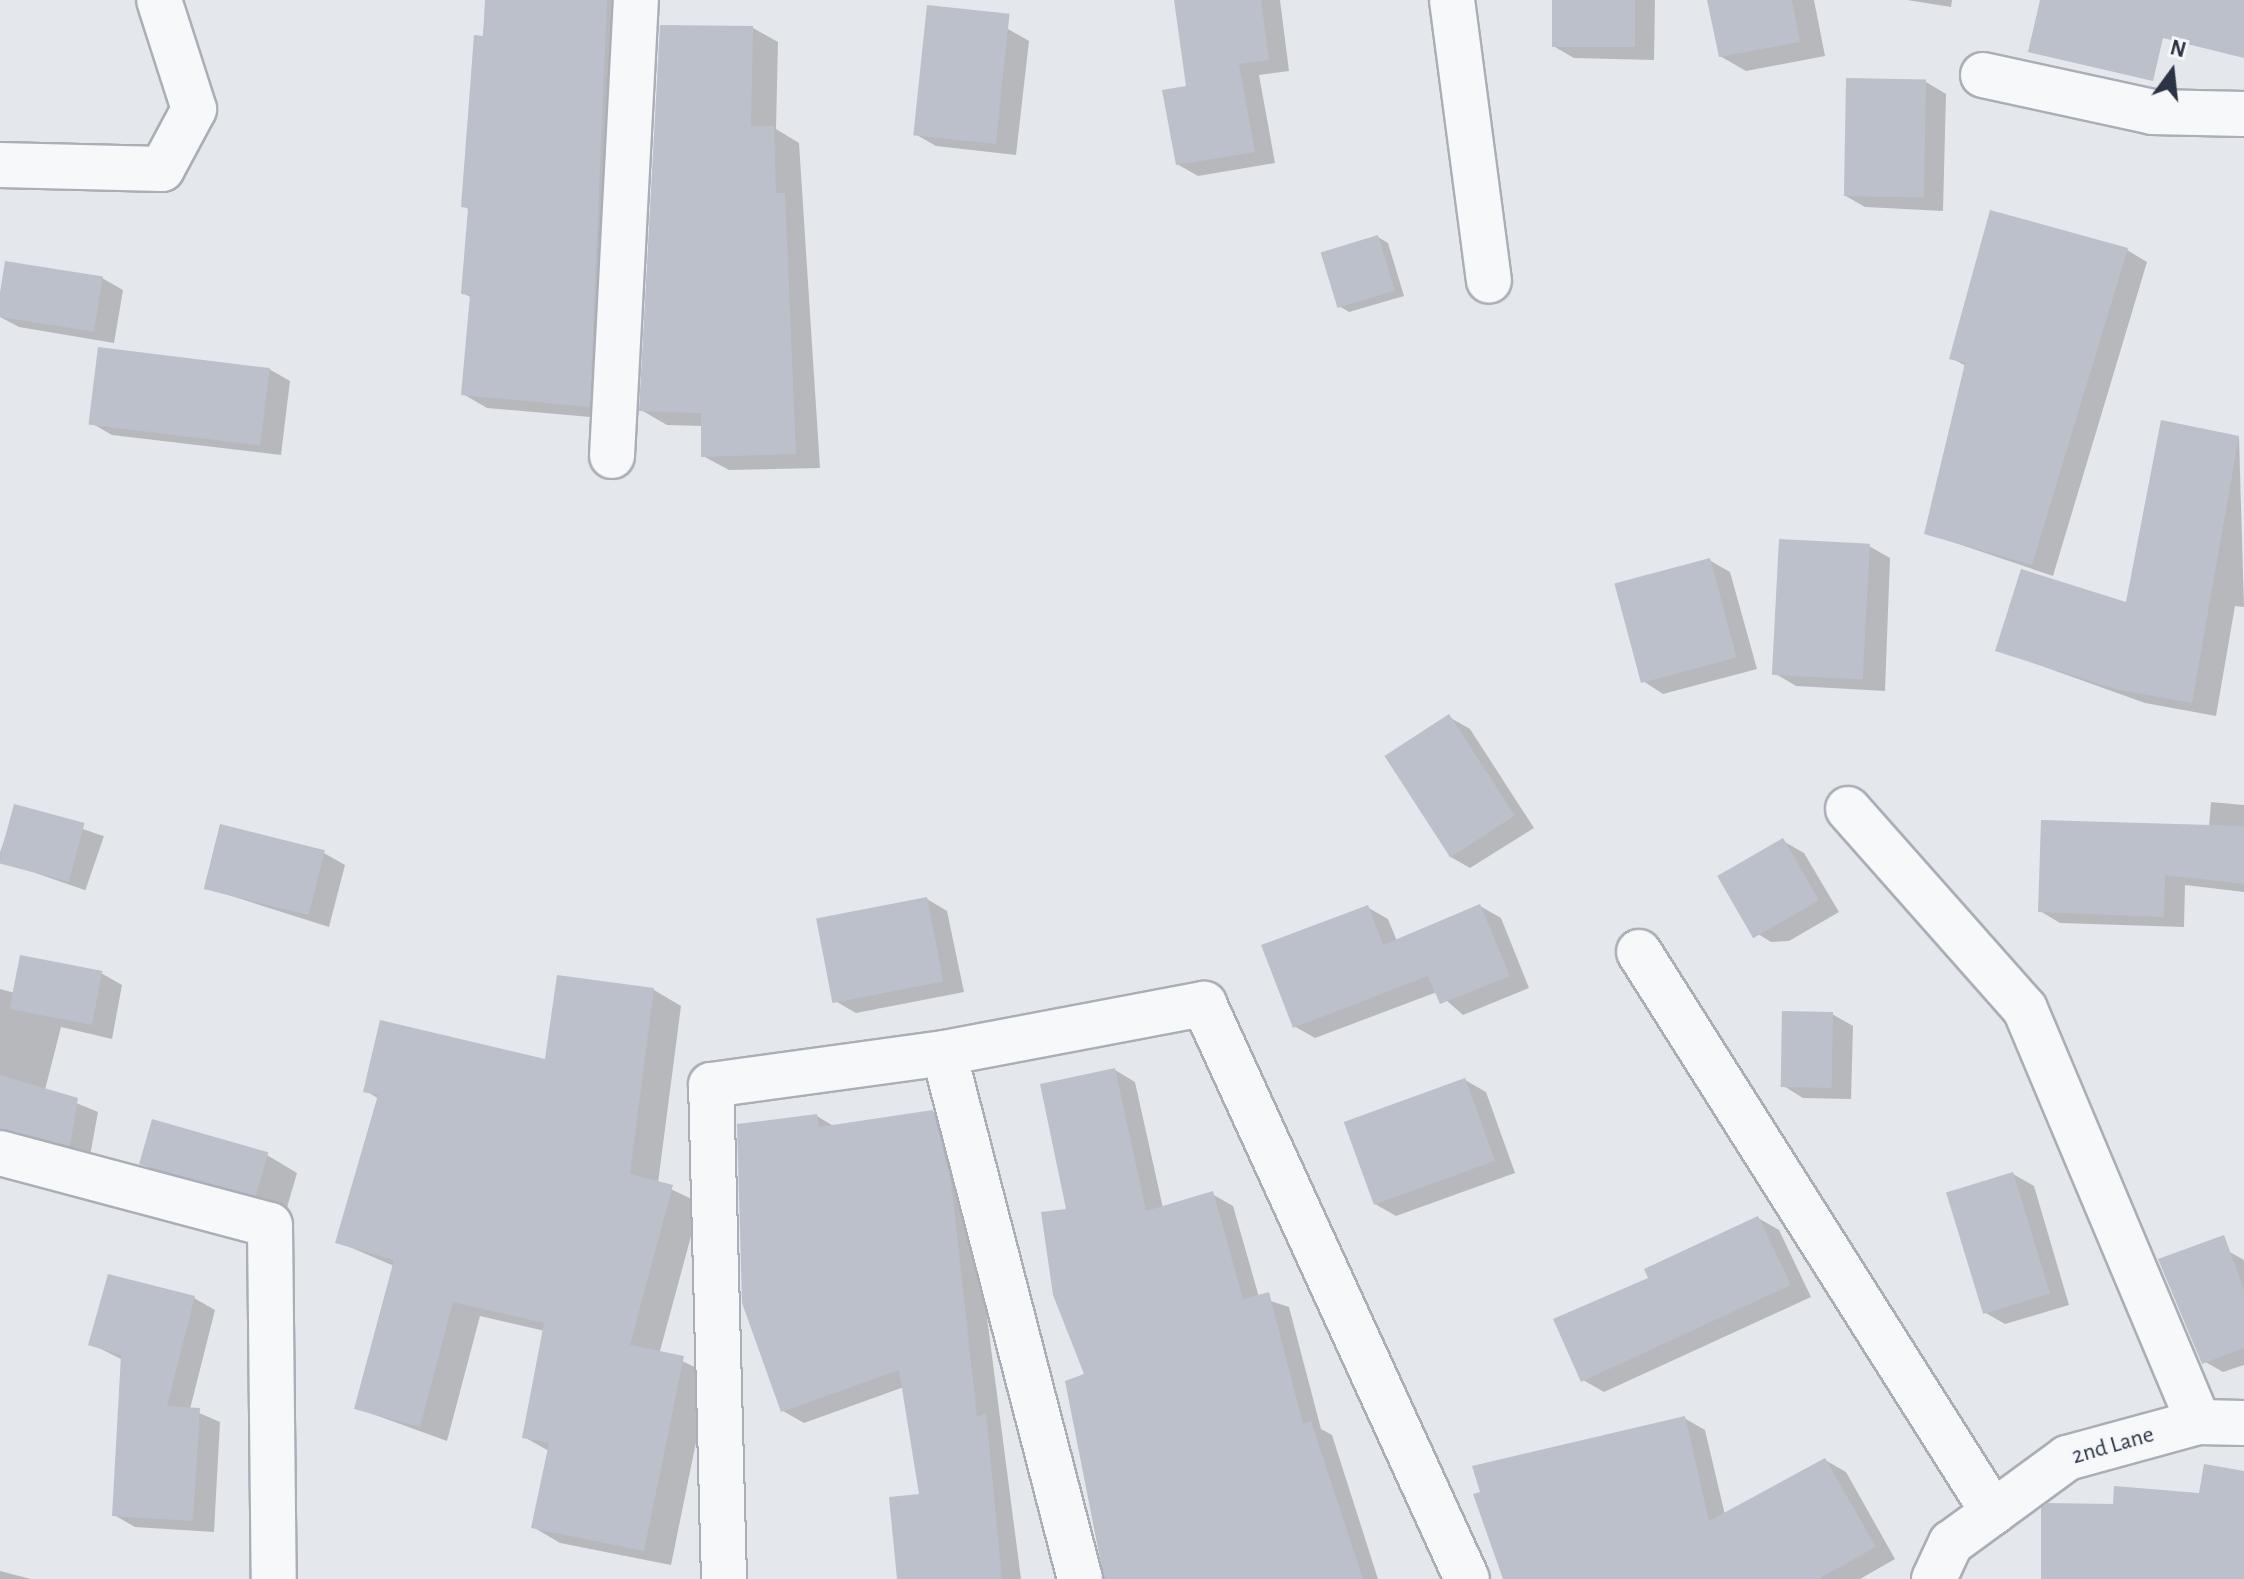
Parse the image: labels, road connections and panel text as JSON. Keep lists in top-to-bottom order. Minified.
{"streets":{"street":["2nd Lane"]},"north":"top"}
